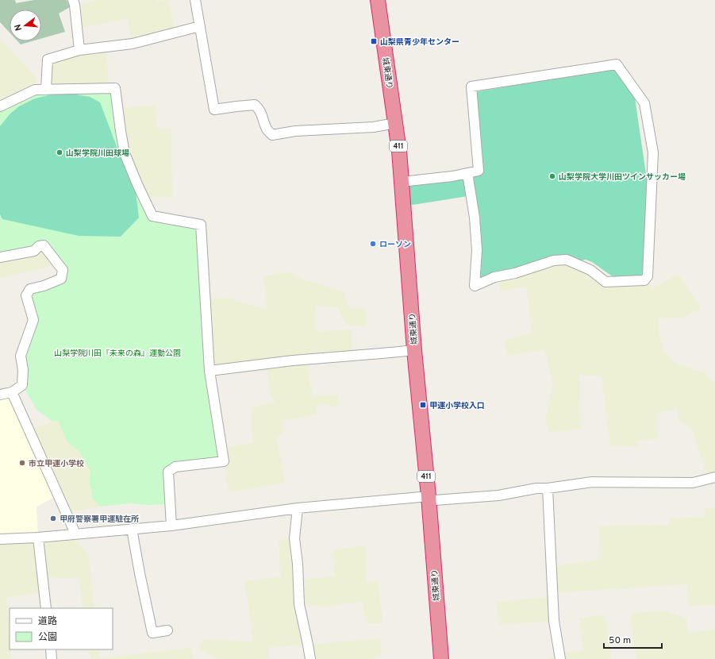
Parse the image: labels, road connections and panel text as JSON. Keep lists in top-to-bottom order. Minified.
{"streets":{"highway":["城東通り","411"]},"parks":["山梨学院川田『未来の森』運動公園"],"places":{"transit":["山梨県青少年センター","甲運小学校入口"],"other":["山梨学院川田球場","山梨学院大学川田ツインサッカー場","ローソン","市立甲運小学校","甲府警察署甲運駐在所"]},"legend":["道路","公園"],"scale_bar":"50 m","north":"left"}
